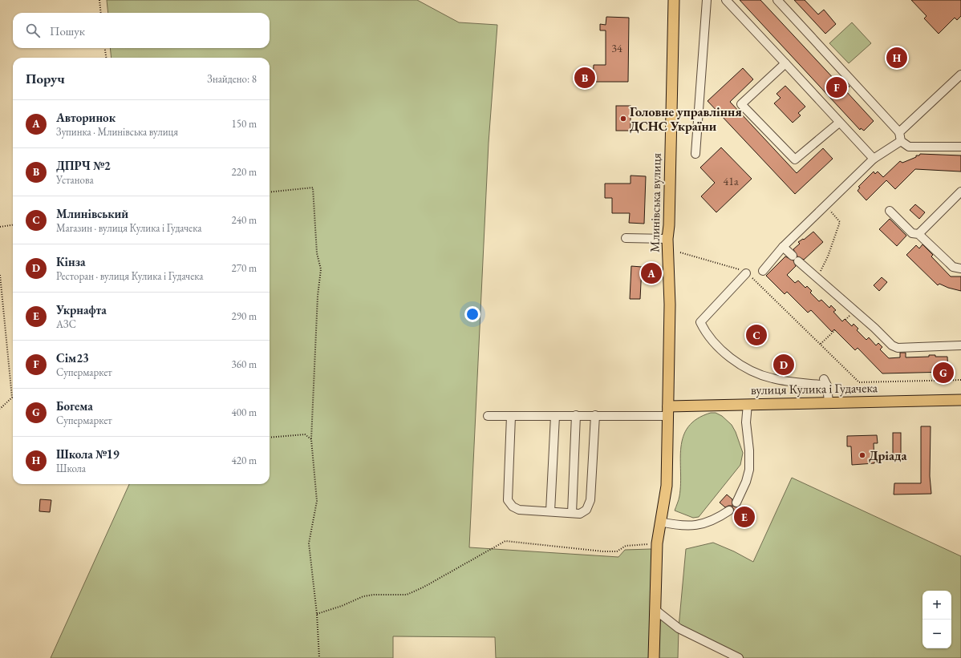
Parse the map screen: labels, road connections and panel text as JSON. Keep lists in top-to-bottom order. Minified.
{"streets":{"main road":["Млинівська вулиця","вулиця Кулика і Гудачека"]},"crossings":[["Млинівська вулиця","вулиця Кулика і Гудачека"]],"places":["Головне управління ДСНС України","Дріада"],"house_numbers":["34","41а"],"page":{"search":"Пошук","pins":["H","B","F","A","C","D","G","E"],"heading":["Поруч","Знайдено: 8"],"list":[{"mark":"A","name":"Авторинок","note":"Зупинка · Млинівська вулиця","value":"150 m"},{"mark":"B","name":"ДПРЧ №2","note":"Установа","value":"220 m"},{"mark":"C","name":"Млинівський","note":"Магазин · вулиця Кулика і Гудачека","value":"240 m"},{"mark":"D","name":"Кінза","note":"Ресторан · вулиця Кулика і Гудачека","value":"270 m"},{"mark":"E","name":"Укрнафта","note":"АЗС","value":"290 m"},{"mark":"F","name":"Сім23","note":"Супермаркет","value":"360 m"},{"mark":"G","name":"Богема","note":"Супермаркет","value":"400 m"},{"mark":"H","name":"Школа №19","note":"Школа","value":"420 m"}],"map_buttons":["+","−"]}}
